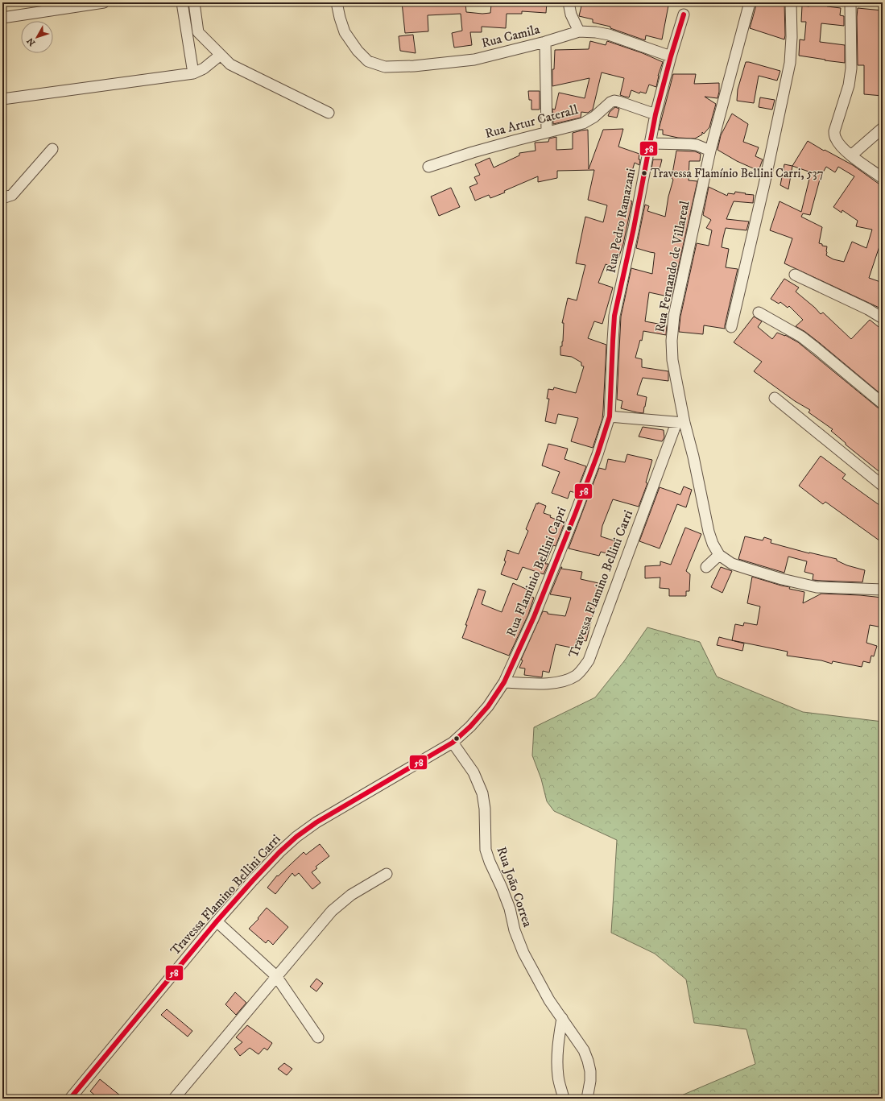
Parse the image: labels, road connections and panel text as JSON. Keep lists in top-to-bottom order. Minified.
{"streets":{"street":["Rua Camila","Rua Artur Caterall","Rua Pedro Ramazani","Rua Fernando de Villareal","Rua Flaminio Bellini Capri","Travessa Flamino Bellini Carri","Rua João Correa"]},"crossings":[["Rua Camila","Rua Pedro Ramazani"],["Rua Artur Caterall","Rua Pedro Ramazani"],["Rua Pedro Ramazani","Rua Flaminio Bellini Capri"],["Rua Fernando de Villareal","Travessa Flamino Bellini Carri"],["Rua Flaminio Bellini Capri","Travessa Flamino Bellini Carri"],["Travessa Flamino Bellini Carri","Rua João Correa"]],"places":["Travessa Flamínio Bellini Carri, 537"],"lines":["transit line 58"],"north":"bottom left"}
